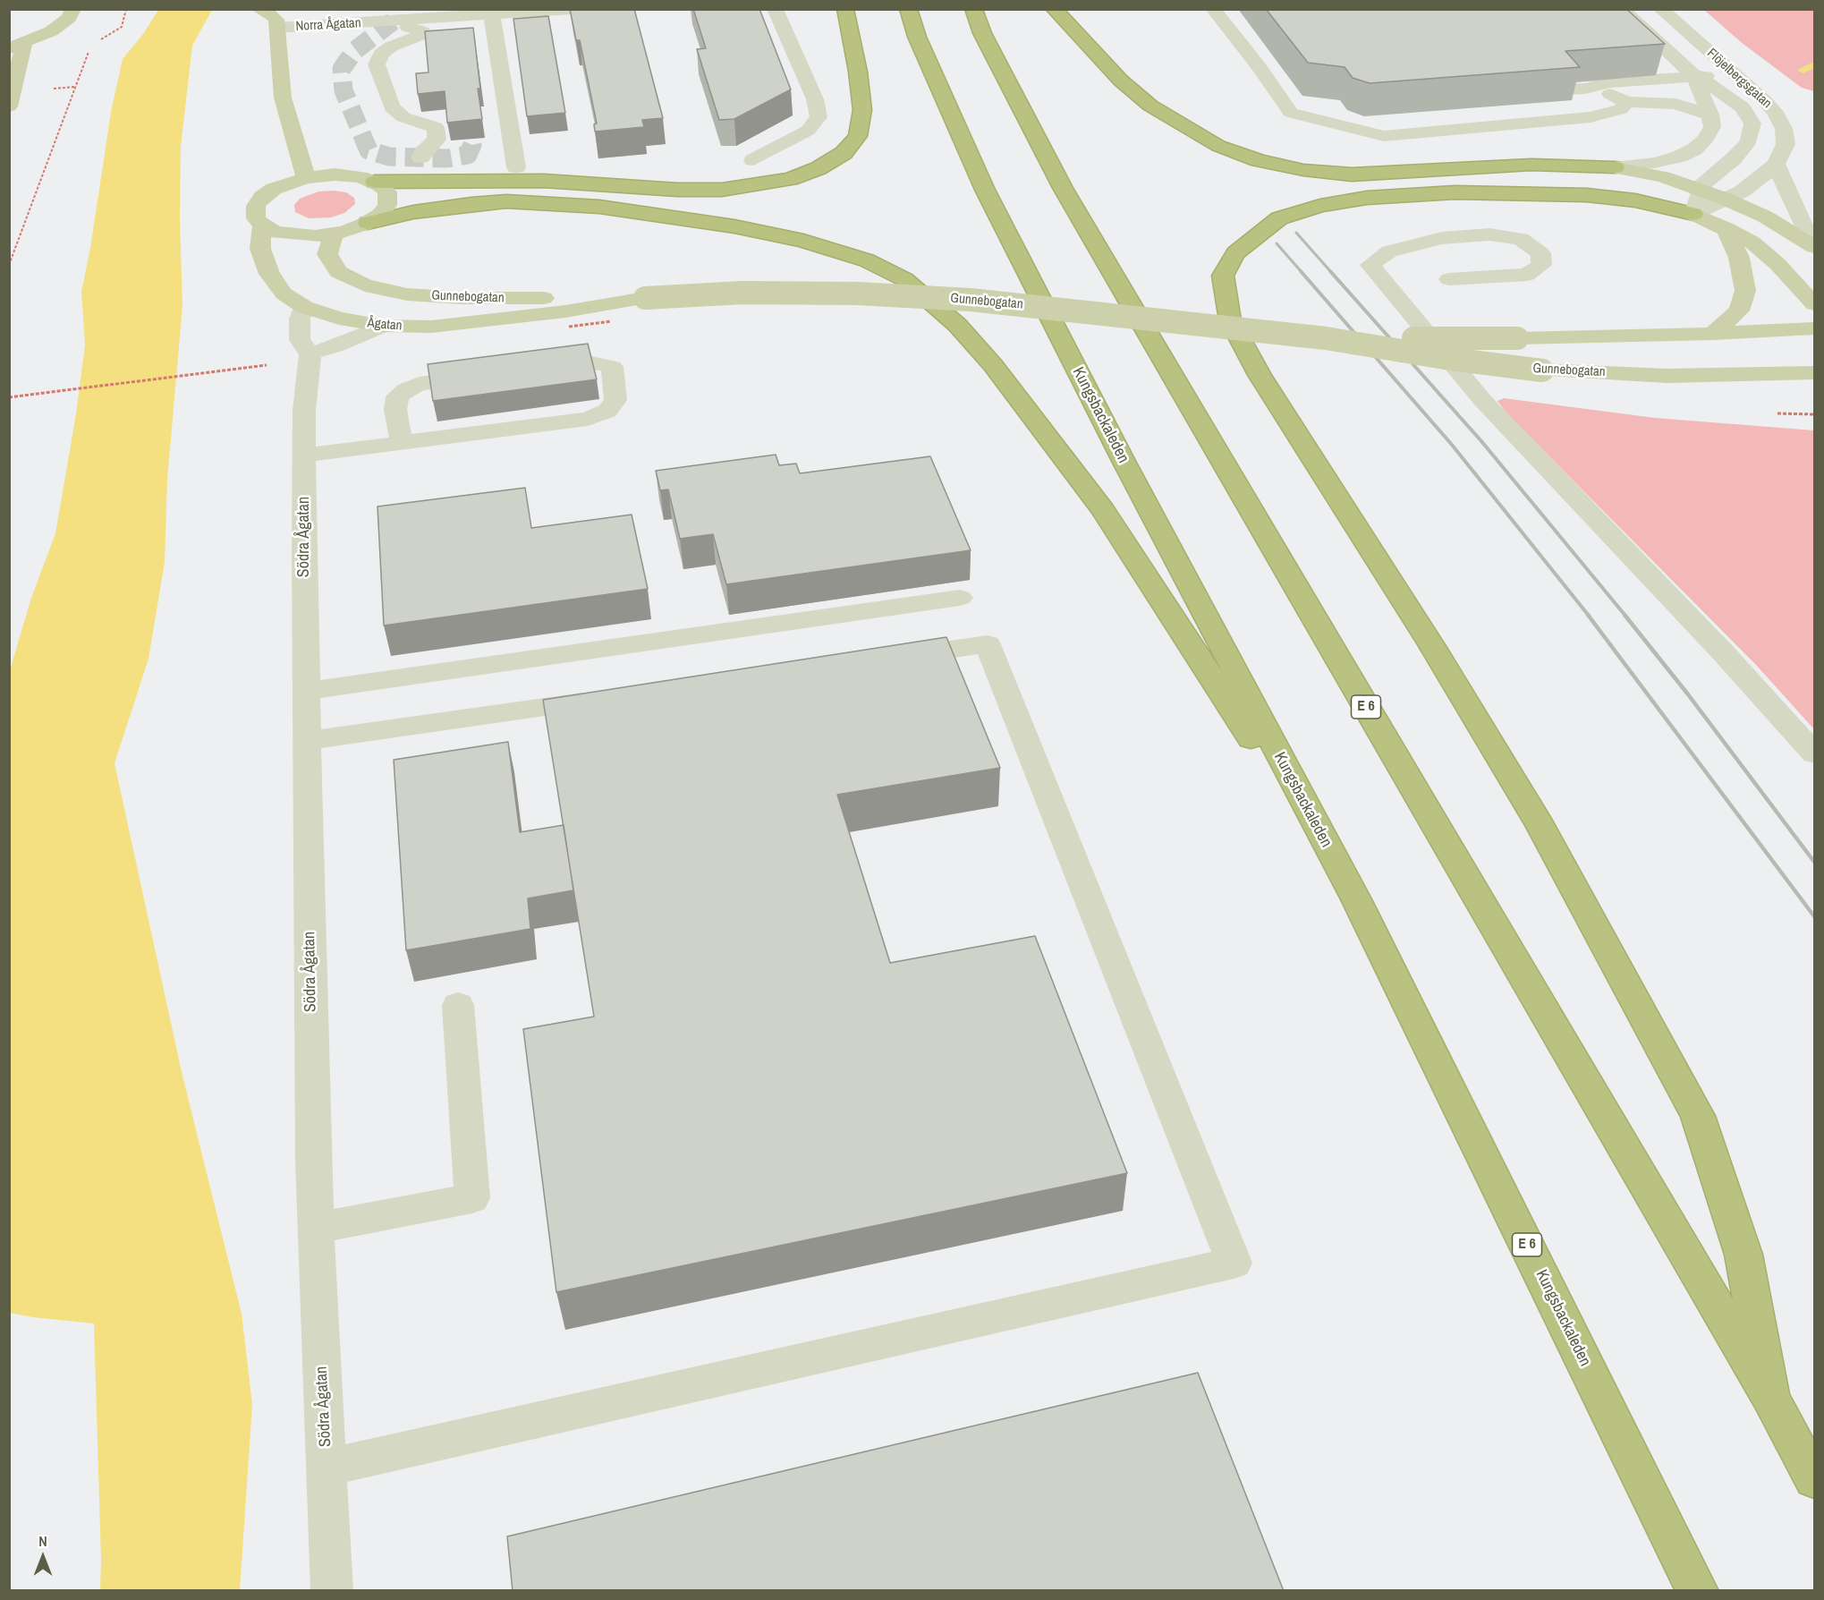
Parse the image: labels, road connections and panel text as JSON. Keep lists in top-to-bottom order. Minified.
{"streets":{"highway":["Kungsbackaleden","E 6"],"main road":["Gunnebogatan","Ågatan"],"street":["Norra Ågatan","Flöjelbergsgatan","Södra Ågatan"]},"crossings":[["Gunnebogatan","Ågatan"]],"north":"top"}
